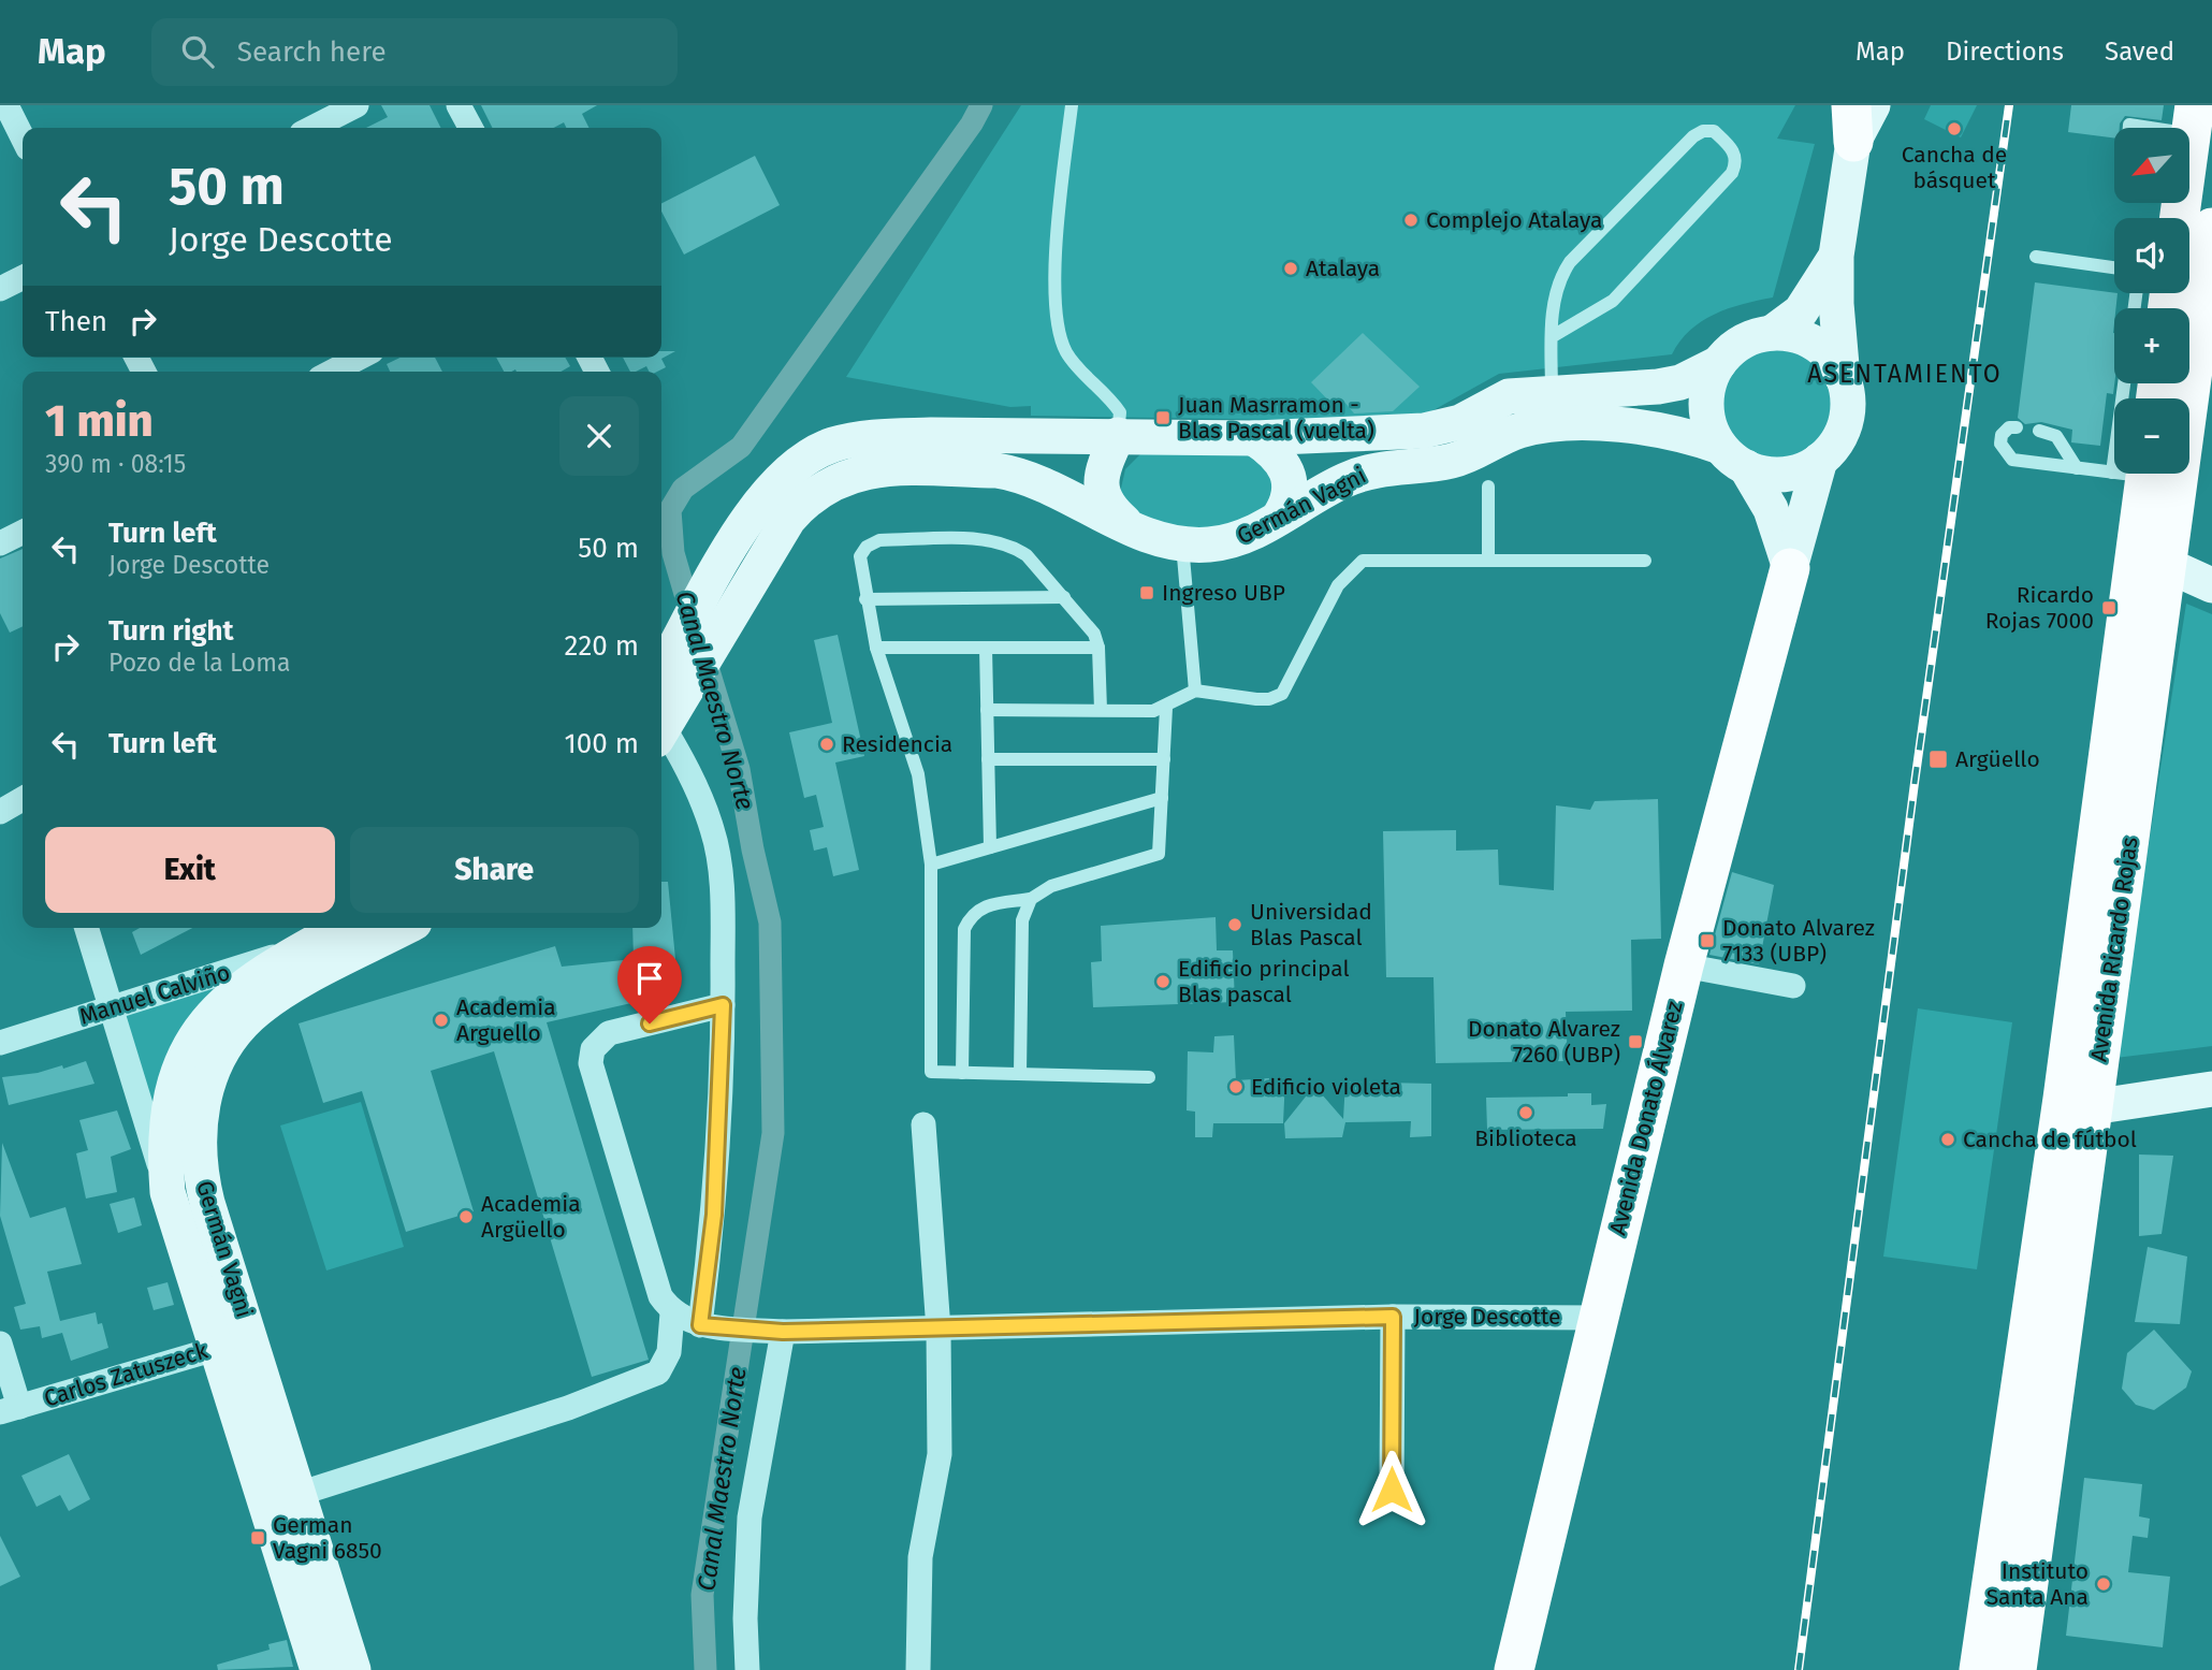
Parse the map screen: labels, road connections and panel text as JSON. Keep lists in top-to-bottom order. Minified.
{"streets":{"main road":["Germán Vagni","Avenida Ricardo Rojas","Avenida Donato Álvarez"],"street":["Manuel Calviño","Jorge Descotte","Carlos Zatuszeck"]},"crossings":[["Germán Vagni","Manuel Calviño"],["Germán Vagni","Avenida Donato Álvarez"],["Germán Vagni","Carlos Zatuszeck"],["Avenida Donato Álvarez","Jorge Descotte"]],"districts":["ASENTAMIENTO"],"water":["Canal Maestro Norte"],"places":{"other":["Cancha de básquet","Complejo Atalaya","Atalaya","Residencia","Universidad Blas Pascal","Edificio principal Blas pascal","Academia Arguello","Edificio violeta","Biblioteca","Cancha de fútbol","Academia Argüello","Instituto Santa Ana"],"transit":["Juan Masrramon - Blas Pascal (vuelta)","Ingreso UBP","Ricardo Rojas 7000","Argüello","Donato Alvarez 7133 (UBP)","Donato Alvarez 7260 (UBP)","German Vagni 6850"]},"north":"bottom left","page":{"header":"Map","search":"Search here","nav":["Map","Directions","Saved"],"map_buttons":["+","−"],"turn":["50 m","Jorge Descotte"],"then":"Then","heading":["1 min","390 m · 08:15"],"list":[{"name":"Turn left","note":"Jorge Descotte","value":"50 m"},{"name":"Turn right","note":"Pozo de la Loma","value":"220 m"},{"name":"Turn left","value":"100 m"}],"buttons":["Exit","Share"]}}
